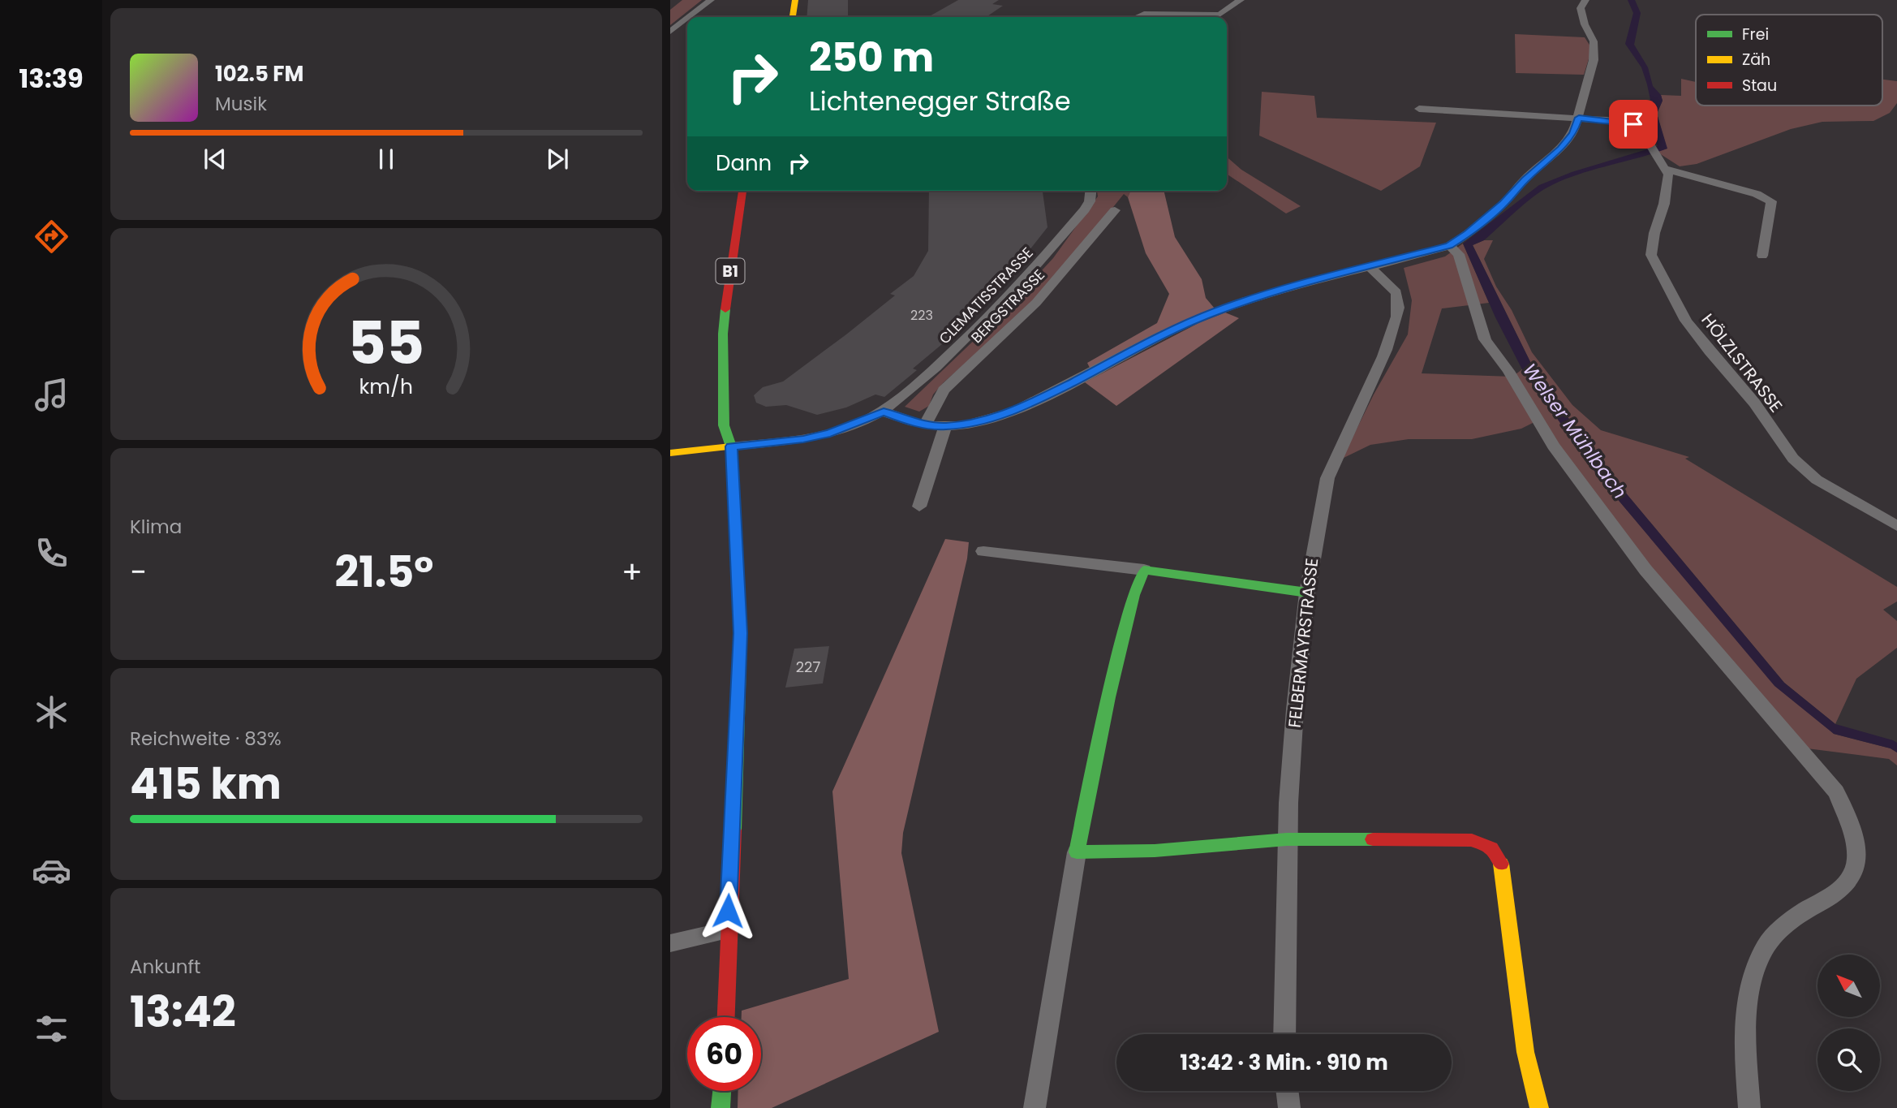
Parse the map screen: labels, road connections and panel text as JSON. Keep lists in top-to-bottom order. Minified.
{"streets":{"main road":["B1"],"street":["CLEMATISSTRASSE","BERGSTRASSE","HÖLZLSTRASSE","FELBERMAYRSTRASSE"]},"crossings":[["B1","CLEMATISSTRASSE"]],"water":["Welser Mühlbach"],"house_numbers":["223","227"],"legend":["Frei","Zäh","Stau"],"north":"top left","page":{"tabs":"13:39","turn":["250 m","Lichtenegger Straße"],"song":["102.5 FM","Musik"],"then":"Dann","tile":["Klima",["Reichweite · 83%","415 km"],["Ankunft","13:42"]],"heat":["−","21.5°","+"],"limit":"60","trip":"13:42 · 3 Min. · 910 m","gauge":["55","km/h"]}}
